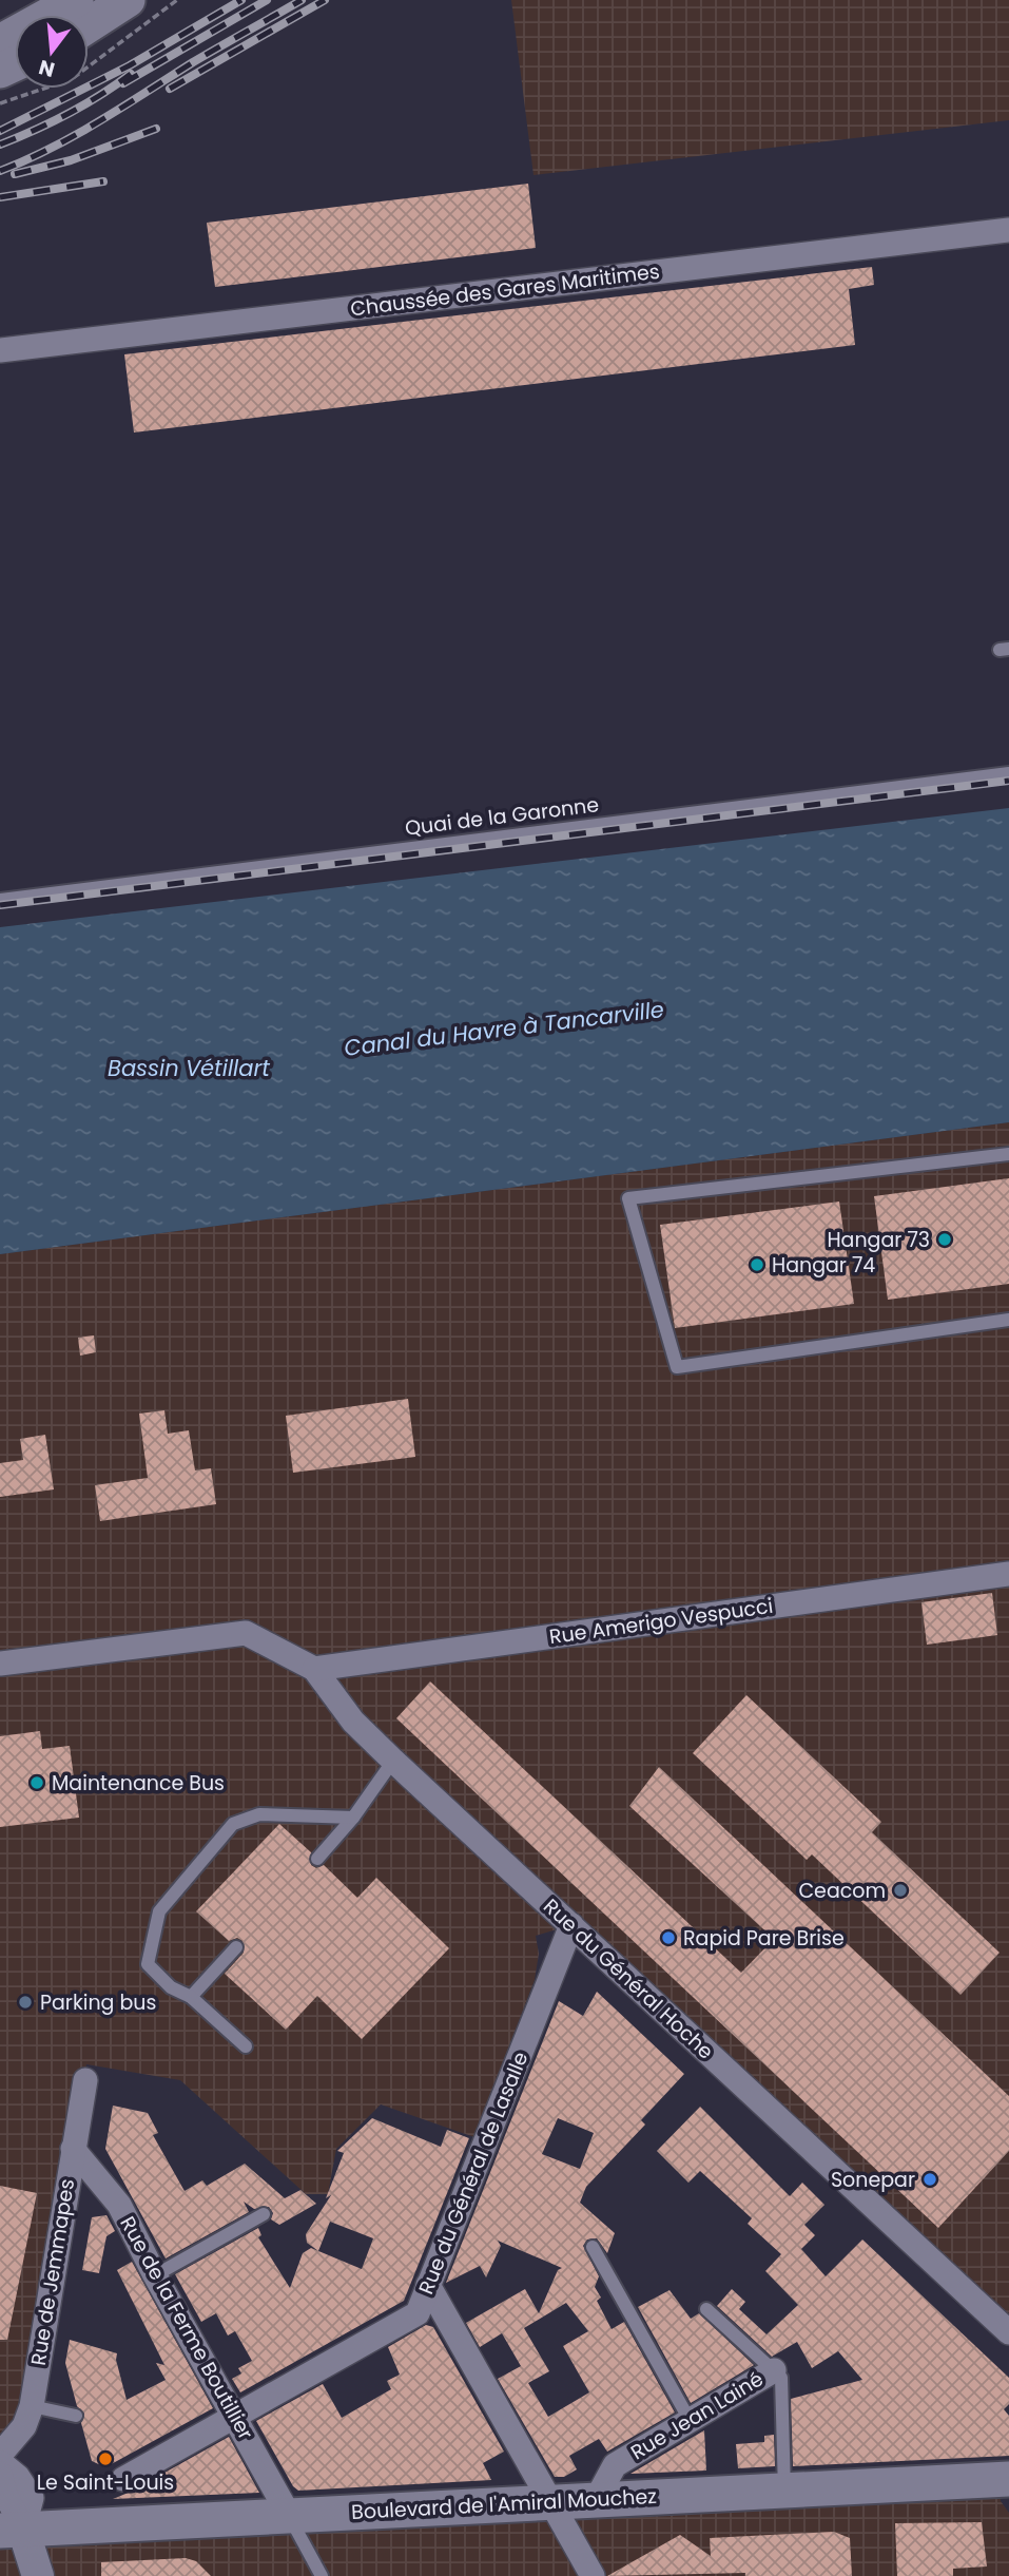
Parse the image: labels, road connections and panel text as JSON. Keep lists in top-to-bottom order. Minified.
{"streets":{"main road":["Boulevard de l'Amiral Mouchez"],"street":["Chaussée des Gares Maritimes","Rue Amerigo Vespucci","Rue du Général Hoche","Rue du Général de Lasalle","Rue de Jemmapes","Rue de la Ferme Boutillier","Rue Jean Lainé"],"lane":["Quai de la Garonne"]},"crossings":[["Rue Amerigo Vespucci","Rue du Général Hoche"],["Rue du Général Hoche","Rue du Général de Lasalle"],["Rue du Général de Lasalle","Rue de la Ferme Boutillier"],["Rue de Jemmapes","Rue de la Ferme Boutillier"],["Rue de la Ferme Boutillier","Boulevard de l'Amiral Mouchez"],["Rue Jean Lainé","Boulevard de l'Amiral Mouchez"]],"water":["Canal du Havre à Tancarville","Bassin Vétillart"],"places":["Hangar 73","Hangar 74","Maintenance Bus","Ceacom","Rapid Pare Brise","Parking bus","Sonepar","Le Saint-Louis"],"north":"bottom"}
